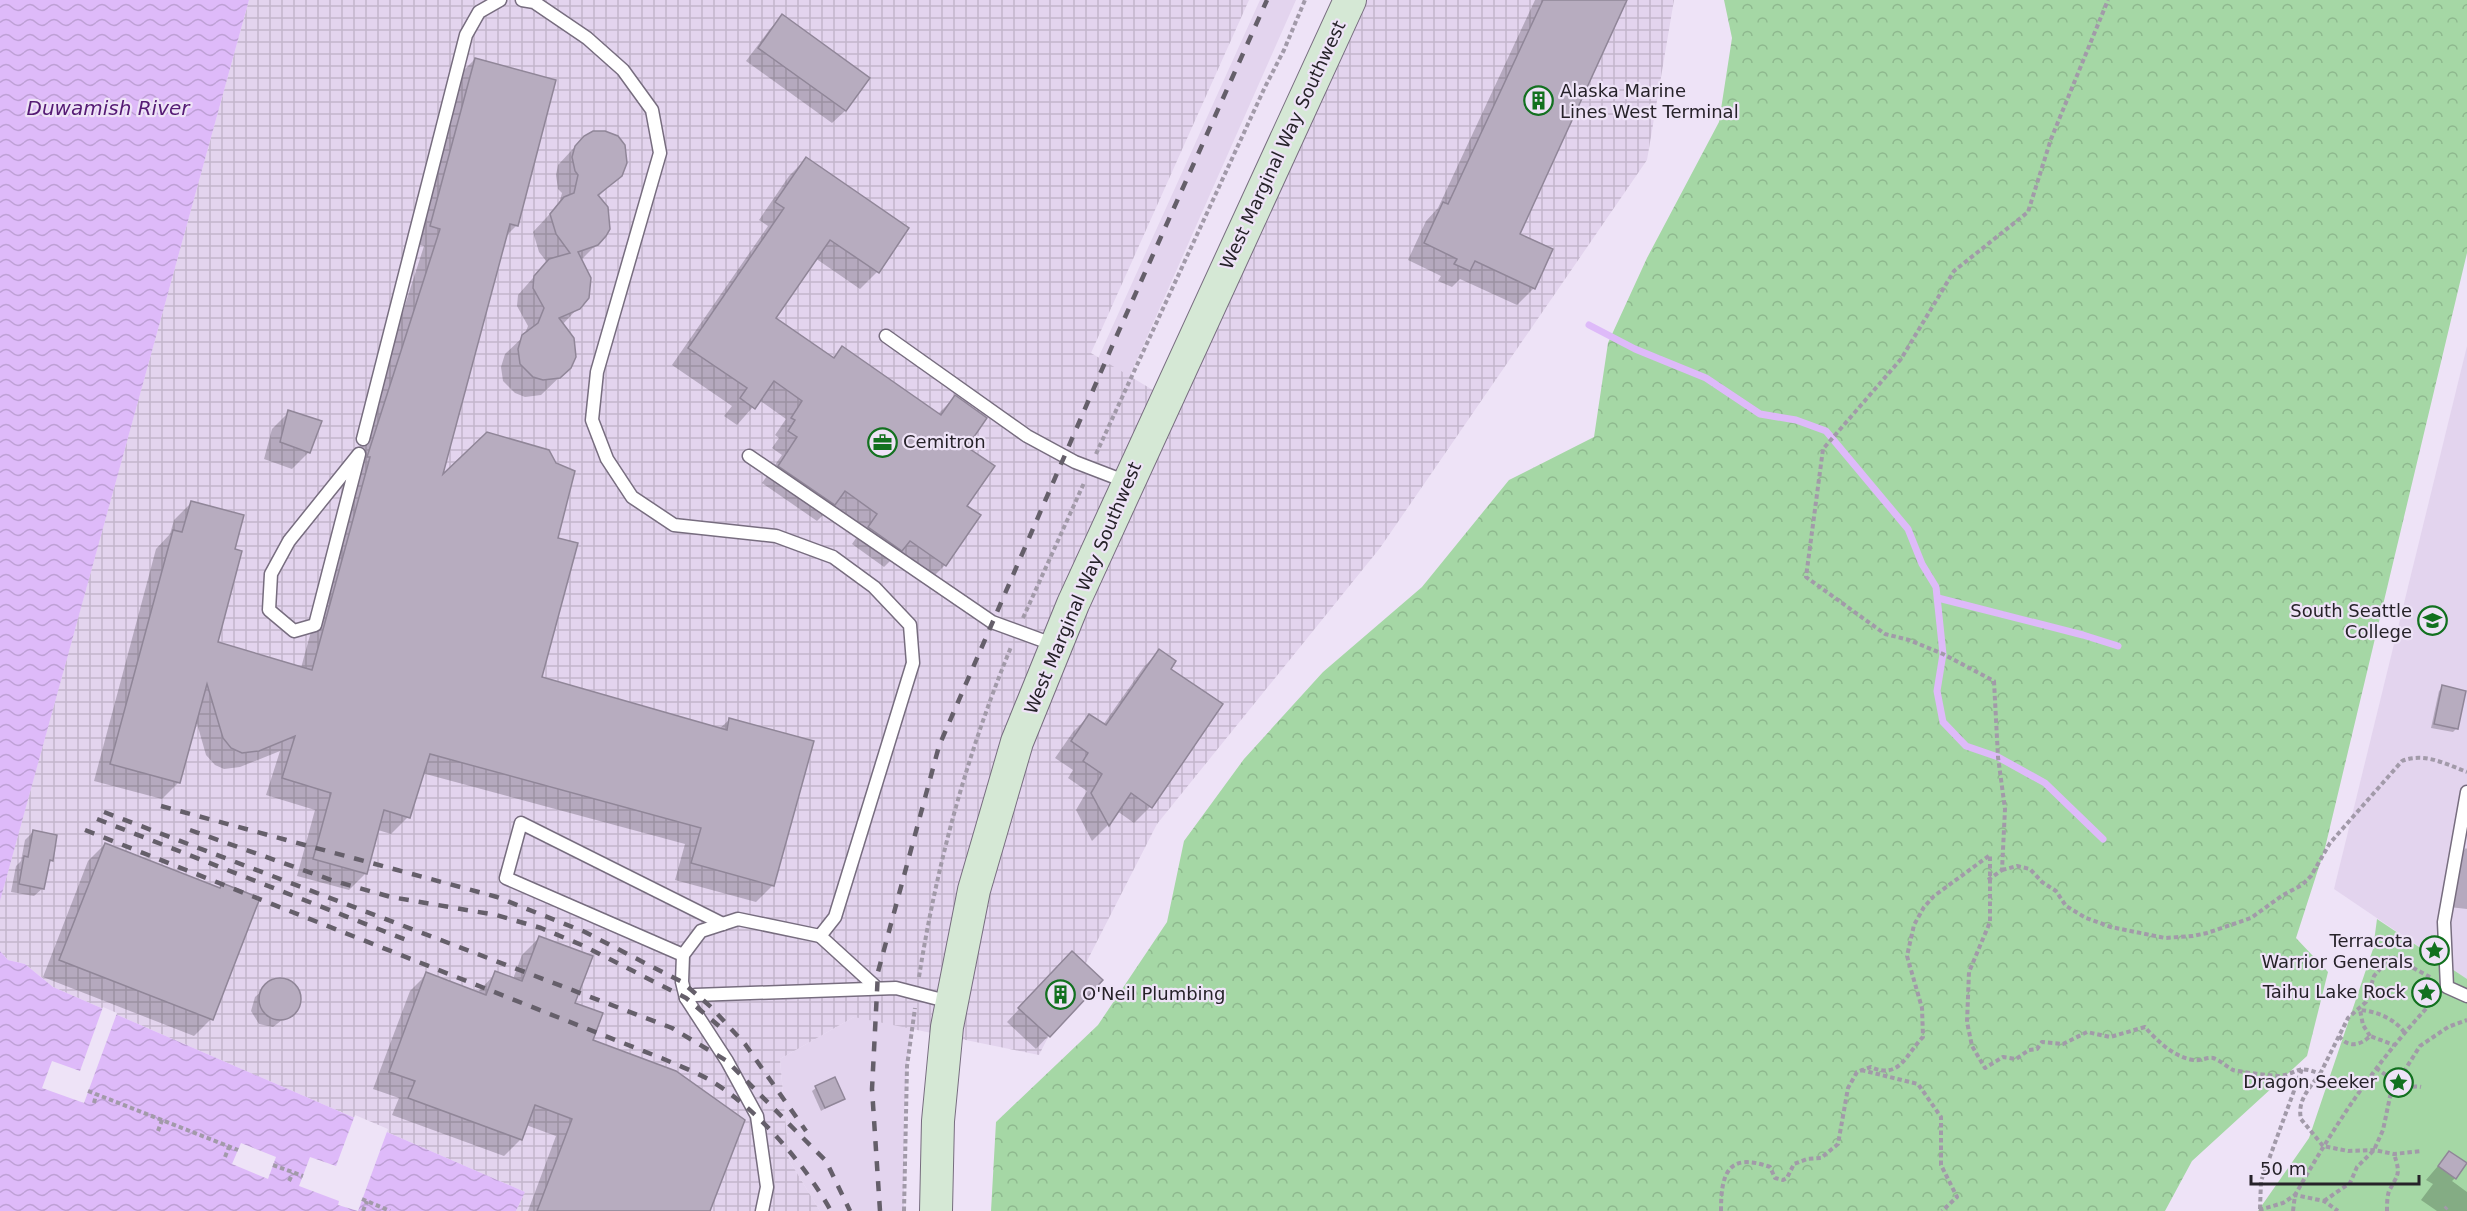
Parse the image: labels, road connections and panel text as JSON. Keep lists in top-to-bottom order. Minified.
{"streets":{"main road":["West Marginal Way Southwest"]},"water":["Duwamish River"],"places":{"building":["Alaska Marine Lines West Terminal","O'Neil Plumbing"],"office":["Cemitron"],"school or university":["South Seattle College"],"place":["Terracota Warrior Generals","Taihu Lake Rock","Dragon Seeker"]},"scale_bar":"50 m"}
